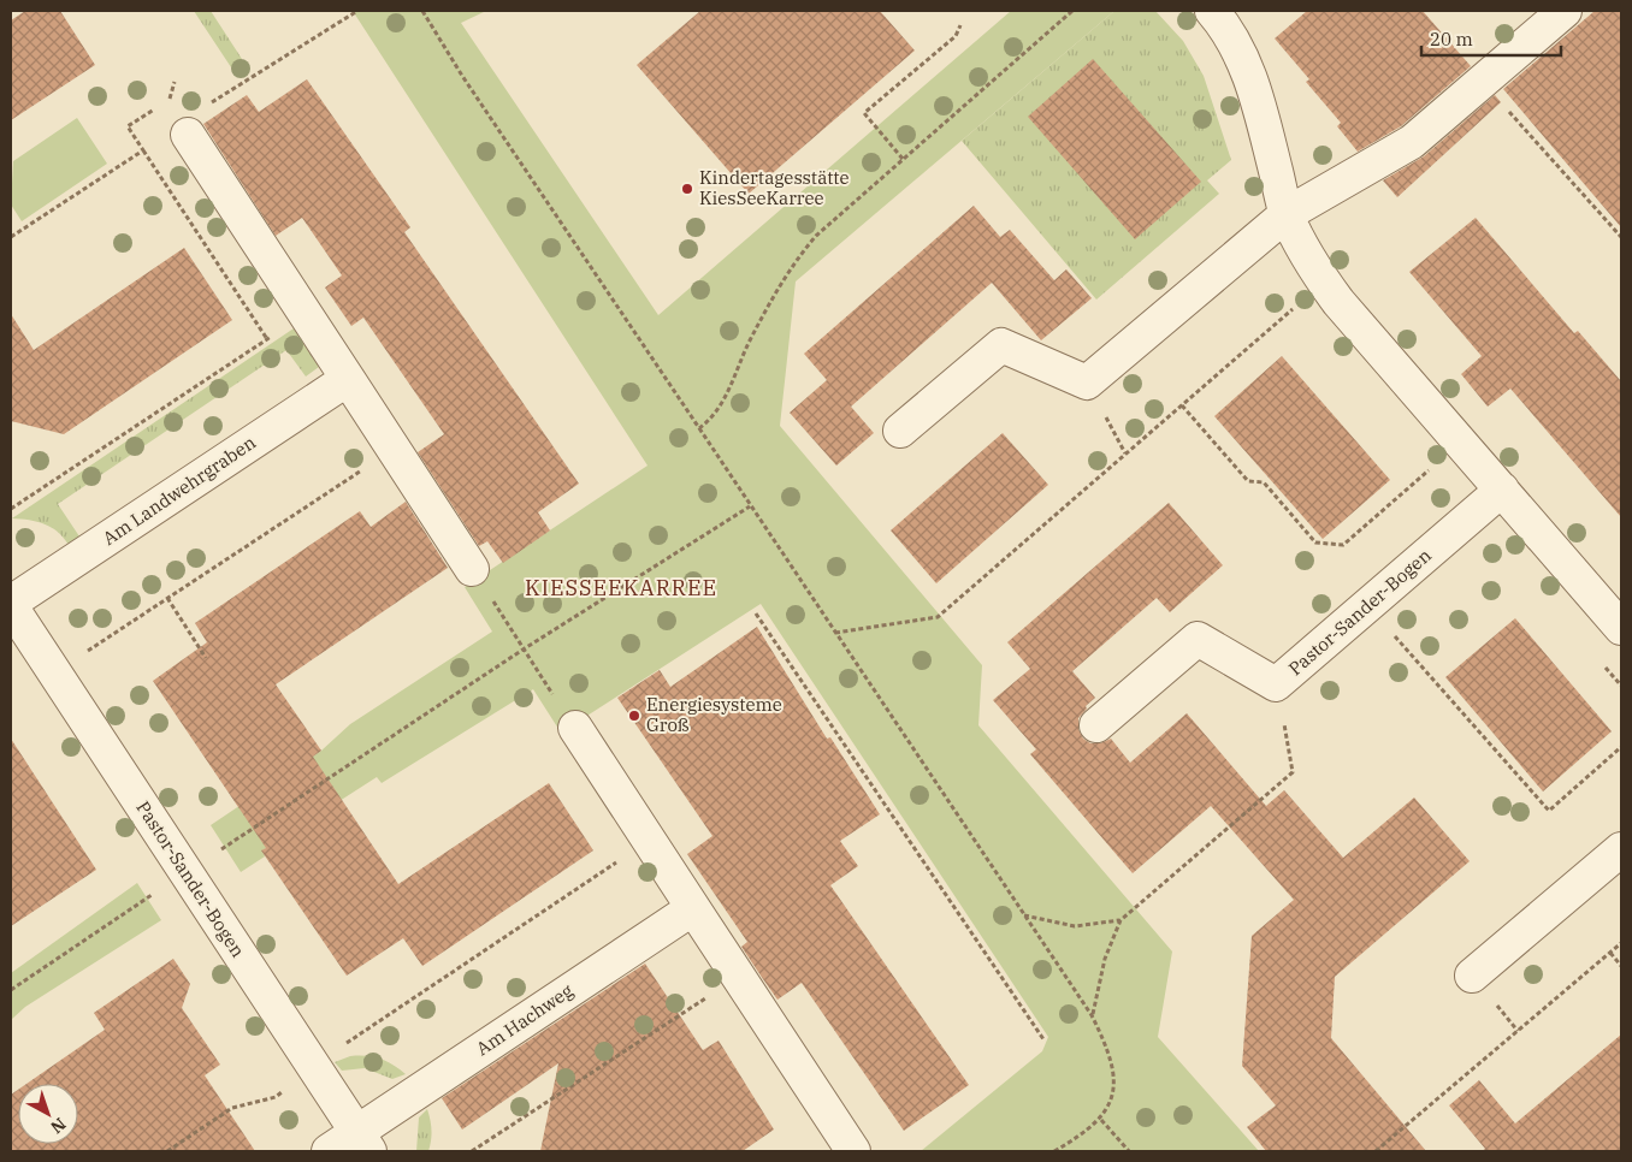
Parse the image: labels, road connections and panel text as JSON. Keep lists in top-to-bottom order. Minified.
{"streets":{"street":["Am Landwehrgraben","Pastor-Sander-Bogen","Am Hachweg"]},"crossings":[["Am Landwehrgraben","Pastor-Sander-Bogen"],["Pastor-Sander-Bogen","Am Hachweg"]],"districts":["KIESSEEKARREE"],"places":["Kindertagesstätte KiesSeeKarree","Energiesysteme Groß"],"scale_bar":"20 m","north":"bottom right"}
